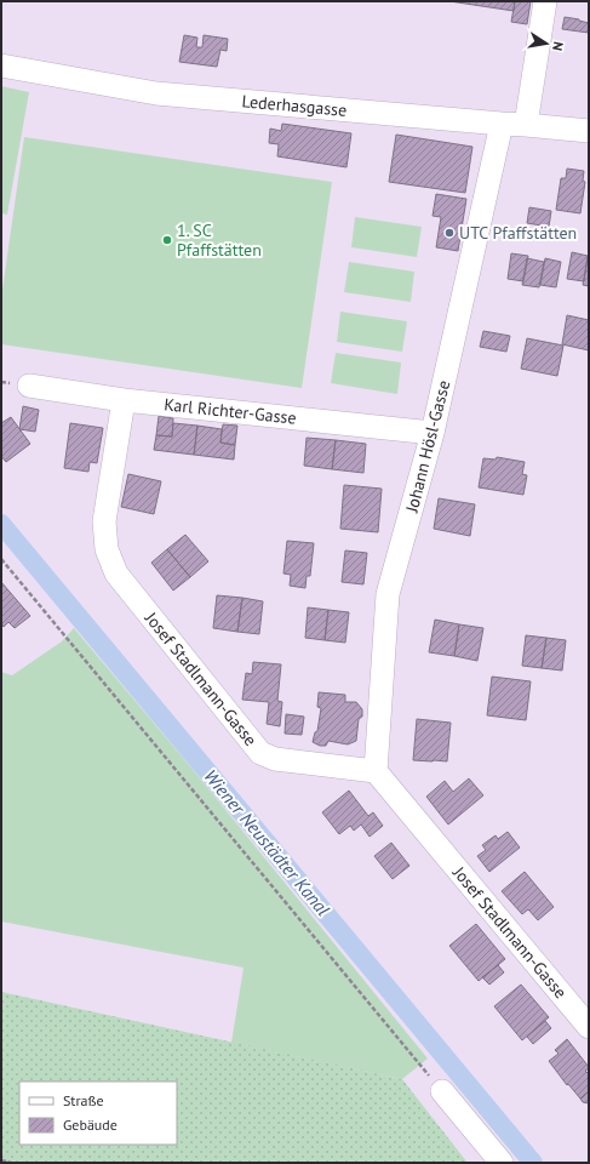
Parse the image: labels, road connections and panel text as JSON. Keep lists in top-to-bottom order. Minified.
{"streets":{"street":["Lederhasgasse","Karl Richter-Gasse","Johann Hösl-Gasse","Josef Stadlmann-Gasse"]},"crossings":[["Lederhasgasse","Johann Hösl-Gasse"],["Karl Richter-Gasse","Johann Hösl-Gasse"],["Karl Richter-Gasse","Josef Stadlmann-Gasse"],["Johann Hösl-Gasse","Josef Stadlmann-Gasse"]],"water":["Wiener Neustädter Kanal"],"places":["UTC Pfaffstätten","1. SC Pfaffstätten"],"legend":["Straße","Gebäude"],"north":"right"}
